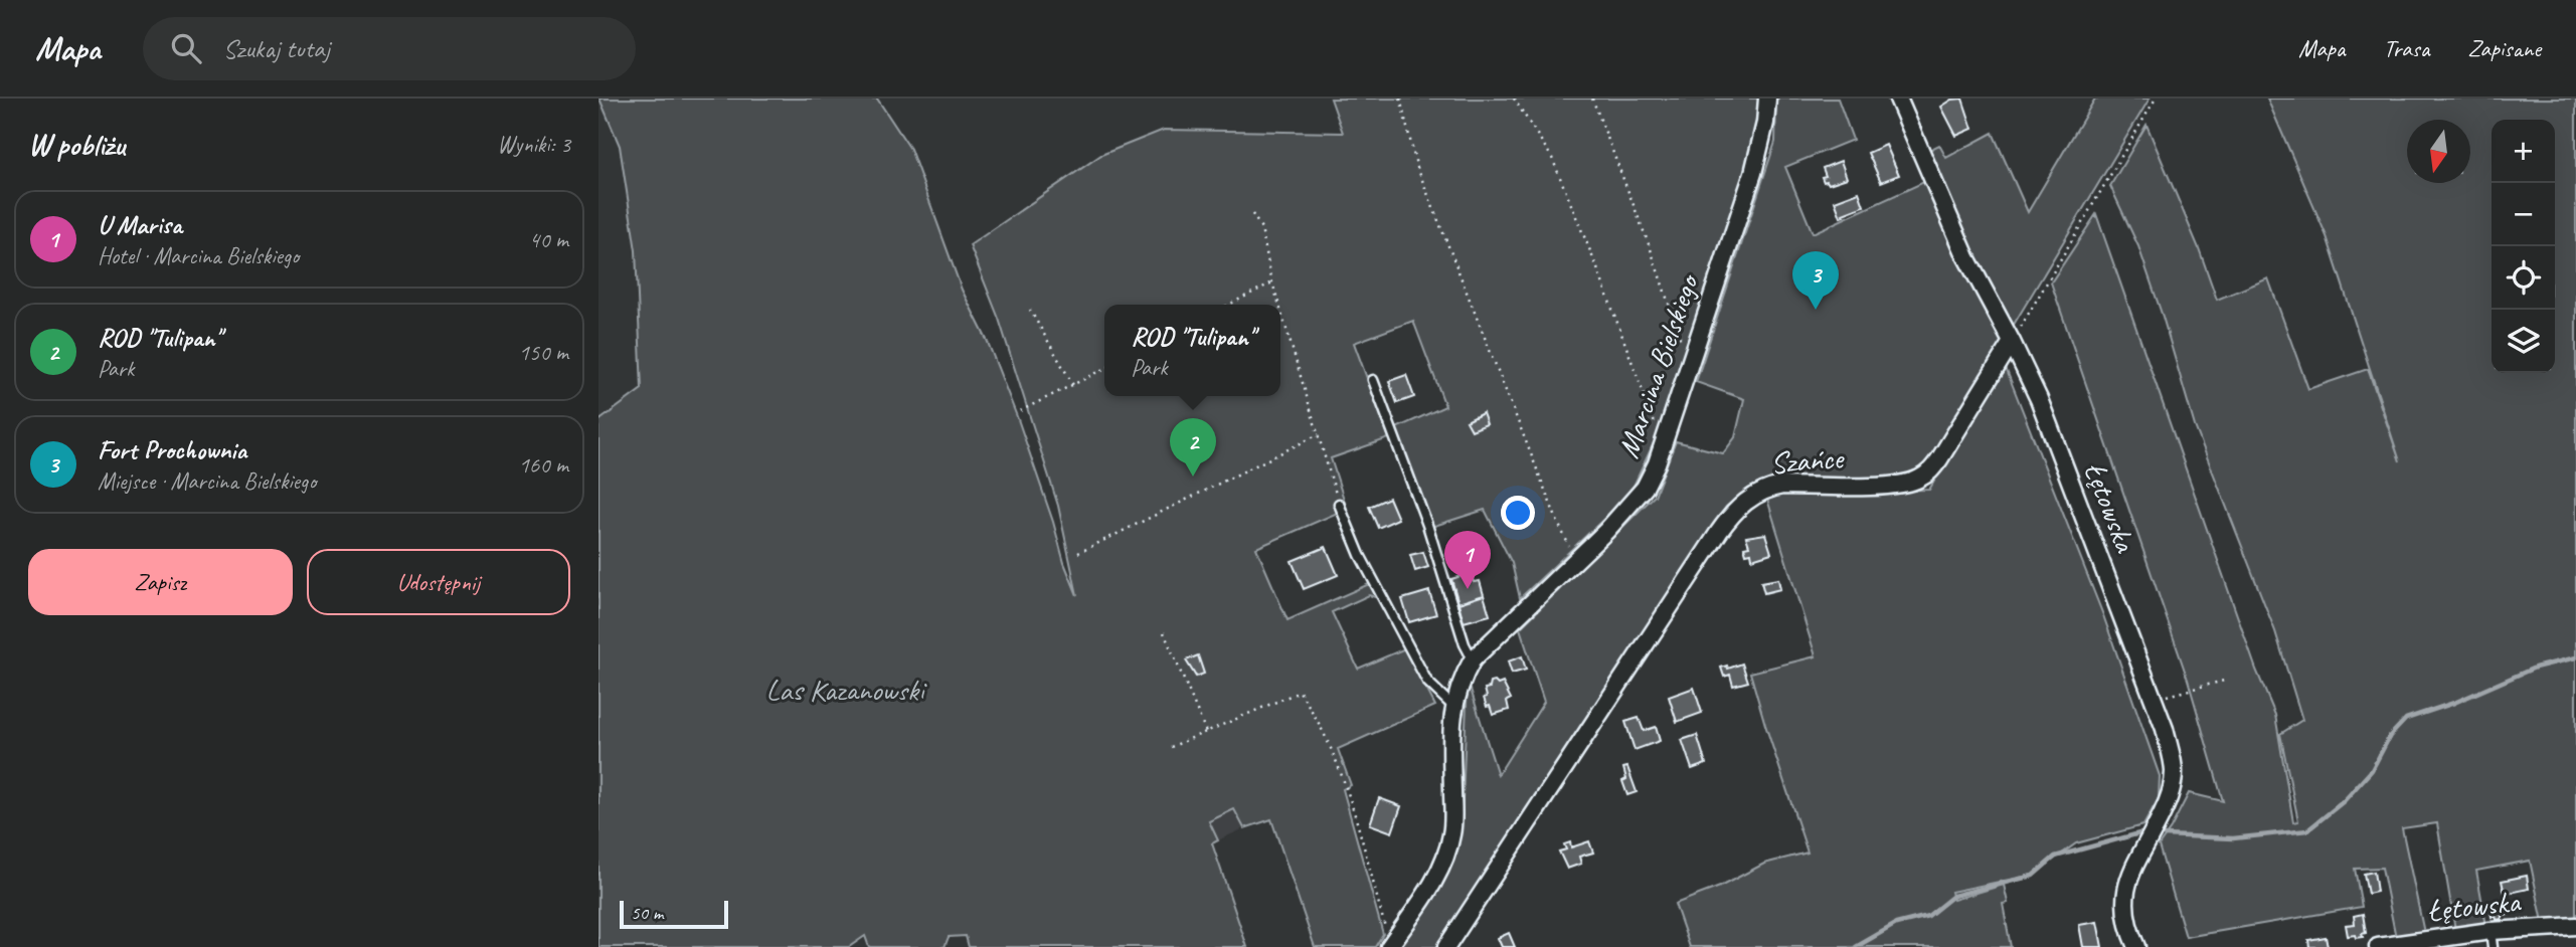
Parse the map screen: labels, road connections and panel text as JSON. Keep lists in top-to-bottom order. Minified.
{"streets":{"street":["Marcina Bielskiego","Szańce","Łętowska"]},"crossings":[["Szańce","Łętowska"]],"parks":["Las Kazanowski"],"scale_bar":"50 m","north":"bottom","page":{"header":"Mapa","search":"Szukaj tutaj","nav":["Mapa","Trasa","Zapisane"],"heading":["W pobliżu","Wyniki: 3"],"map_buttons":["+","−"],"list":[{"mark":"1","name":"U Marisa","note":"Hotel · Marcina Bielskiego","value":"40 m"},{"mark":"2","name":"ROD \"Tulipan\"","note":"Park","value":"150 m"},{"mark":"3","name":"Fort Prochownia","note":"Miejsce · Marcina Bielskiego","value":"160 m"}],"pins":["3","2","1"],"popup":["ROD \"Tulipan\"","Park"],"buttons":["Zapisz","Udostępnij"],"scale":"50 m"}}
